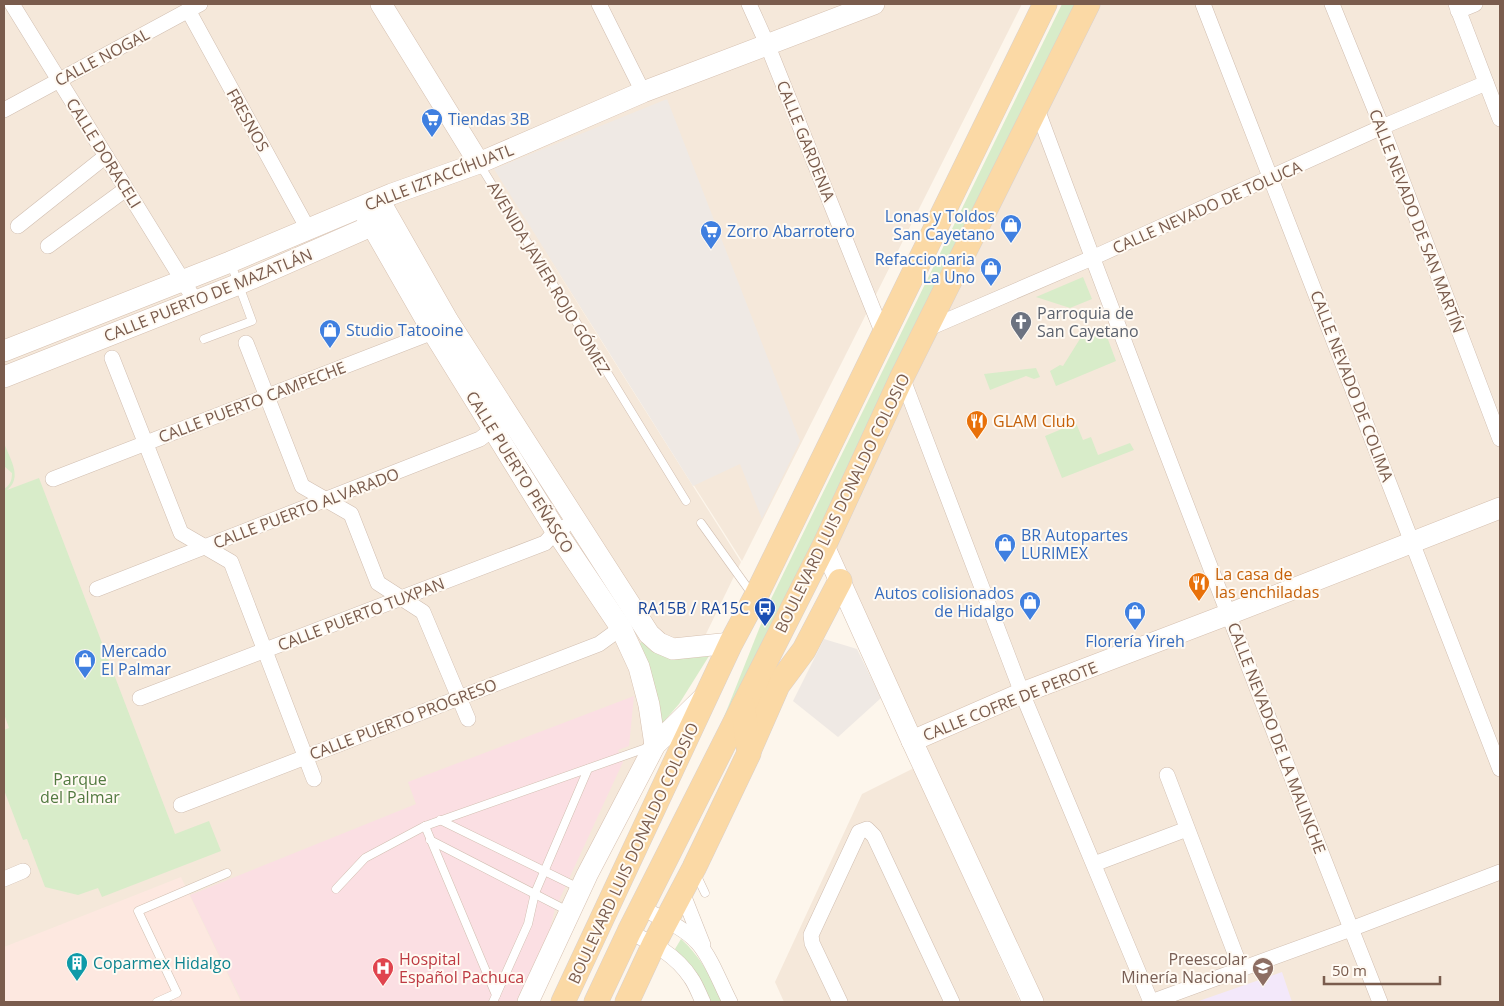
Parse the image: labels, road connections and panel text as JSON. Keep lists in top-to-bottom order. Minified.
{"streets":{"main road":["BOULEVARD LUIS DONALDO COLOSIO"],"street":["CALLE NOGAL","FRESNOS","CALLE GARDENIA","CALLE DORACELI","CALLE IZTACCÍHUATL","CALLE NEVADO DE TOLUCA","CALLE NEVADO DE SAN MARTÍN","AVENIDA JAVIER ROJO GÓMEZ","CALLE PUERTO DE MAZATLÁN","CALLE NEVADO DE COLIMA","CALLE PUERTO CAMPECHE","CALLE PUERTO PEÑASCO","CALLE PUERTO ALVARADO","CALLE PUERTO TUXPAN","CALLE COFRE DE PEROTE","CALLE PUERTO PROGRESO","CALLE NEVADO DE LA MALINCHE"]},"crossings":[["CALLE NOGAL","FRESNOS"],["CALLE NOGAL","CALLE DORACELI"],["FRESNOS","CALLE IZTACCÍHUATL"],["CALLE GARDENIA","CALLE IZTACCÍHUATL"],["CALLE GARDENIA","BOULEVARD LUIS DONALDO COLOSIO"],["CALLE DORACELI","CALLE IZTACCÍHUATL"],["CALLE DORACELI","CALLE PUERTO DE MAZATLÁN"],["CALLE IZTACCÍHUATL","AVENIDA JAVIER ROJO GÓMEZ"],["CALLE IZTACCÍHUATL","CALLE PUERTO DE MAZATLÁN"],["CALLE IZTACCÍHUATL","CALLE PUERTO PEÑASCO"],["CALLE NEVADO DE TOLUCA","CALLE NEVADO DE SAN MARTÍN"],["CALLE NEVADO DE TOLUCA","CALLE NEVADO DE COLIMA"],["CALLE NEVADO DE TOLUCA","BOULEVARD LUIS DONALDO COLOSIO"],["CALLE NEVADO DE TOLUCA","CALLE NEVADO DE LA MALINCHE"],["CALLE PUERTO DE MAZATLÁN","CALLE PUERTO PEÑASCO"],["CALLE NEVADO DE COLIMA","CALLE COFRE DE PEROTE"],["CALLE PUERTO CAMPECHE","CALLE PUERTO PEÑASCO"],["CALLE PUERTO PEÑASCO","BOULEVARD LUIS DONALDO COLOSIO"],["CALLE PUERTO PEÑASCO","CALLE PUERTO ALVARADO"],["CALLE PUERTO PEÑASCO","CALLE PUERTO TUXPAN"],["CALLE PUERTO PEÑASCO","CALLE PUERTO PROGRESO"],["BOULEVARD LUIS DONALDO COLOSIO","CALLE NEVADO DE LA MALINCHE"],["CALLE COFRE DE PEROTE","CALLE NEVADO DE LA MALINCHE"]],"parks":["Parque del Palmar"],"places":{"supermarket":["Tiendas 3B","Zorro Abarrotero"],"shop":["Lonas y Toldos San Cayetano","Refaccionaria La Uno","Studio Tatooine","BR Autopartes LURIMEX","Autos colisionados de Hidalgo","Florería Yireh","Mercado El Palmar"],"church":["Parroquia de San Cayetano"],"restaurant":["GLAM Club","La casa de las enchiladas"],"bus stop":["RA15B / RA15C"],"building":["Coparmex Hidalgo"],"hospital":["Hospital Español Pachuca"],"school or university":["Preescolar Minería Nacional"]},"scale_bar":"50 m"}
